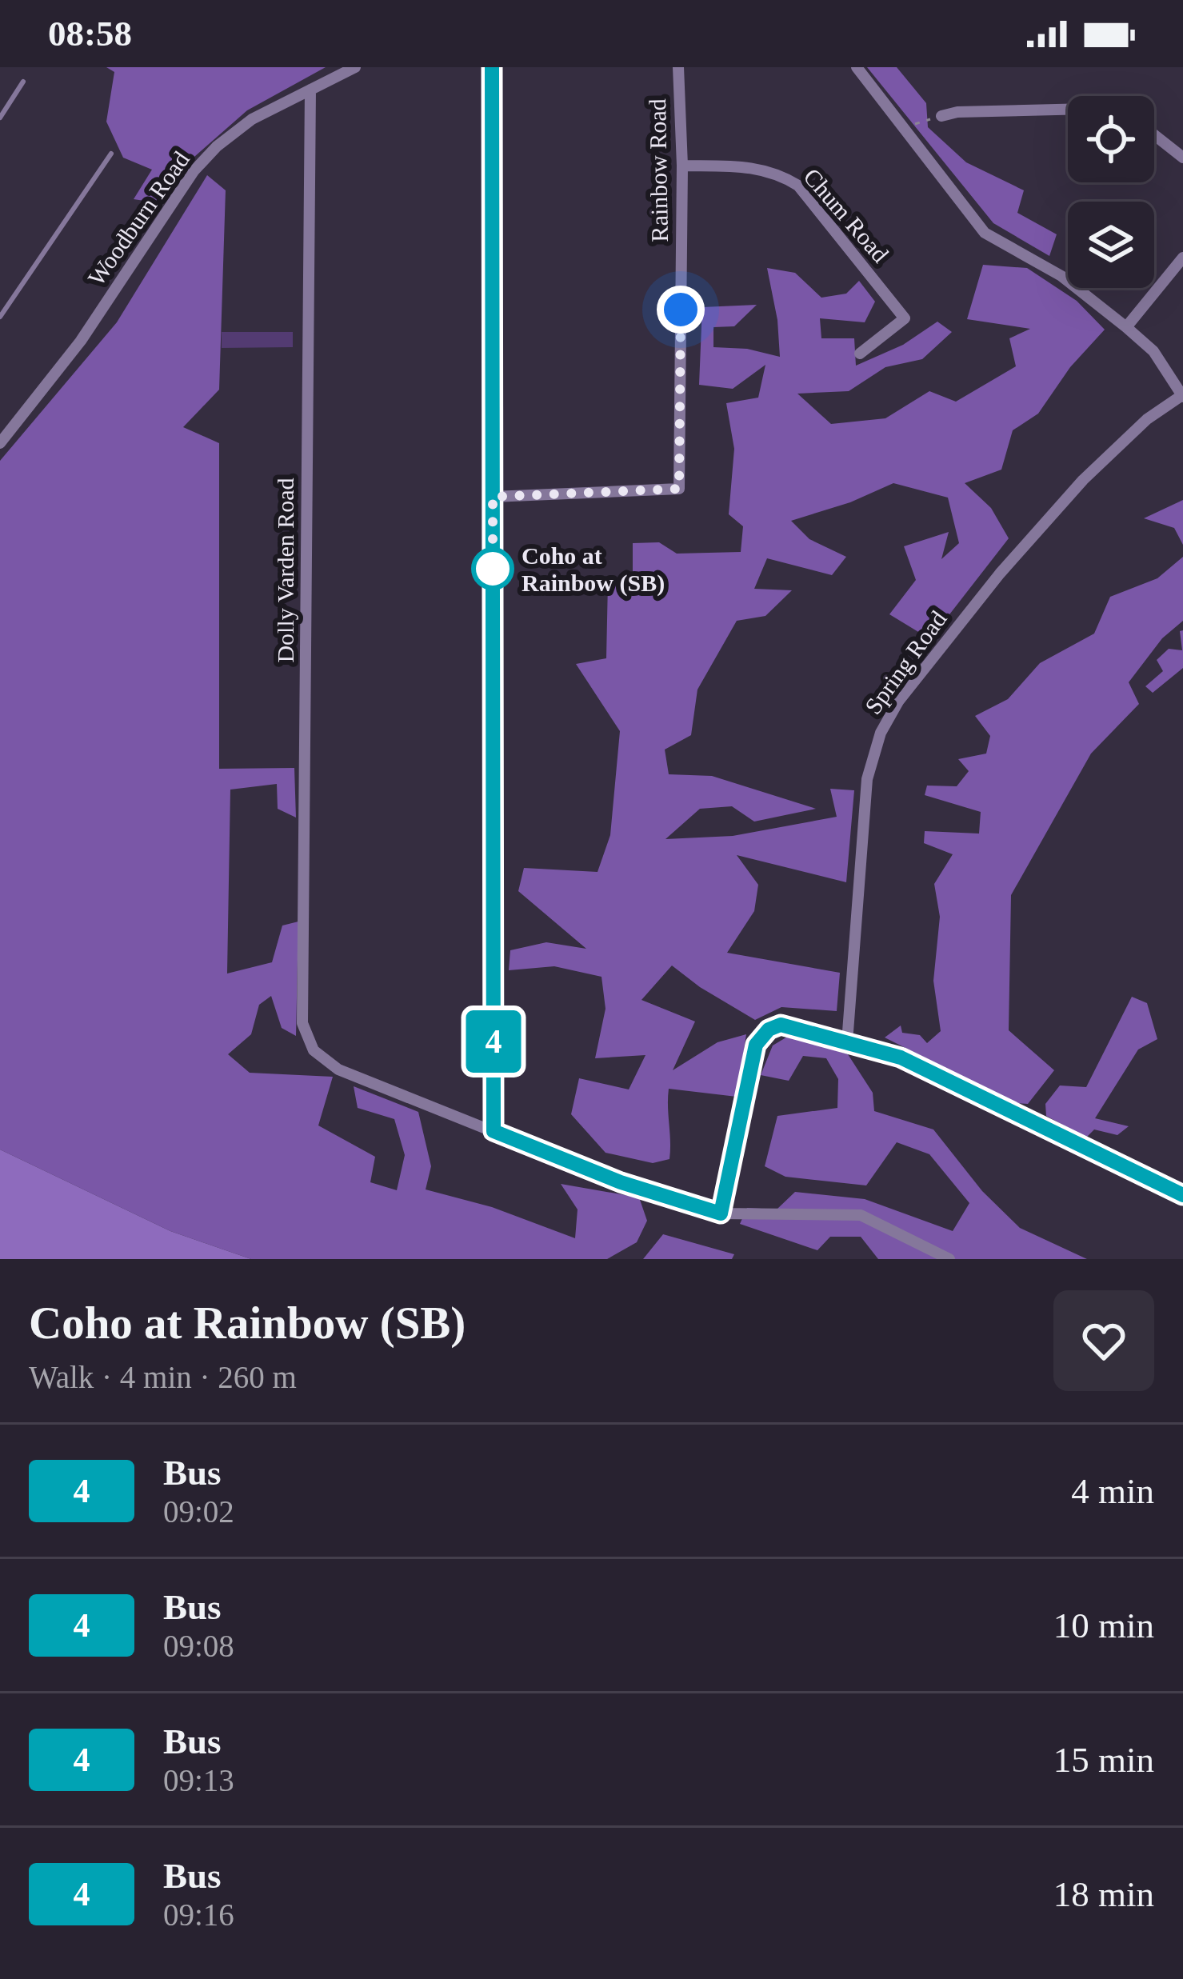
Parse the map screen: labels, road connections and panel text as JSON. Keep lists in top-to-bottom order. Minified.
{"streets":{"street":["Rainbow Road","Chum Road","Woodburn Road","Dolly Varden Road","Spring Road"]},"crossings":[["Rainbow Road","Chum Road"],["Woodburn Road","Dolly Varden Road"]],"places":["Coho at Rainbow (SB)"],"lines":["bus line 4"],"page":{"status":"08:58","on_map":"4","heading":["Coho at Rainbow (SB)","Walk · 4 min · 260 m"],"list":[{"mark":"4","name":"Bus","note":"09:02","value":"4 min"},{"mark":"4","name":"Bus","note":"09:08","value":"10 min"},{"mark":"4","name":"Bus","note":"09:13","value":"15 min"},{"mark":"4","name":"Bus","note":"09:16","value":"18 min"}]}}
